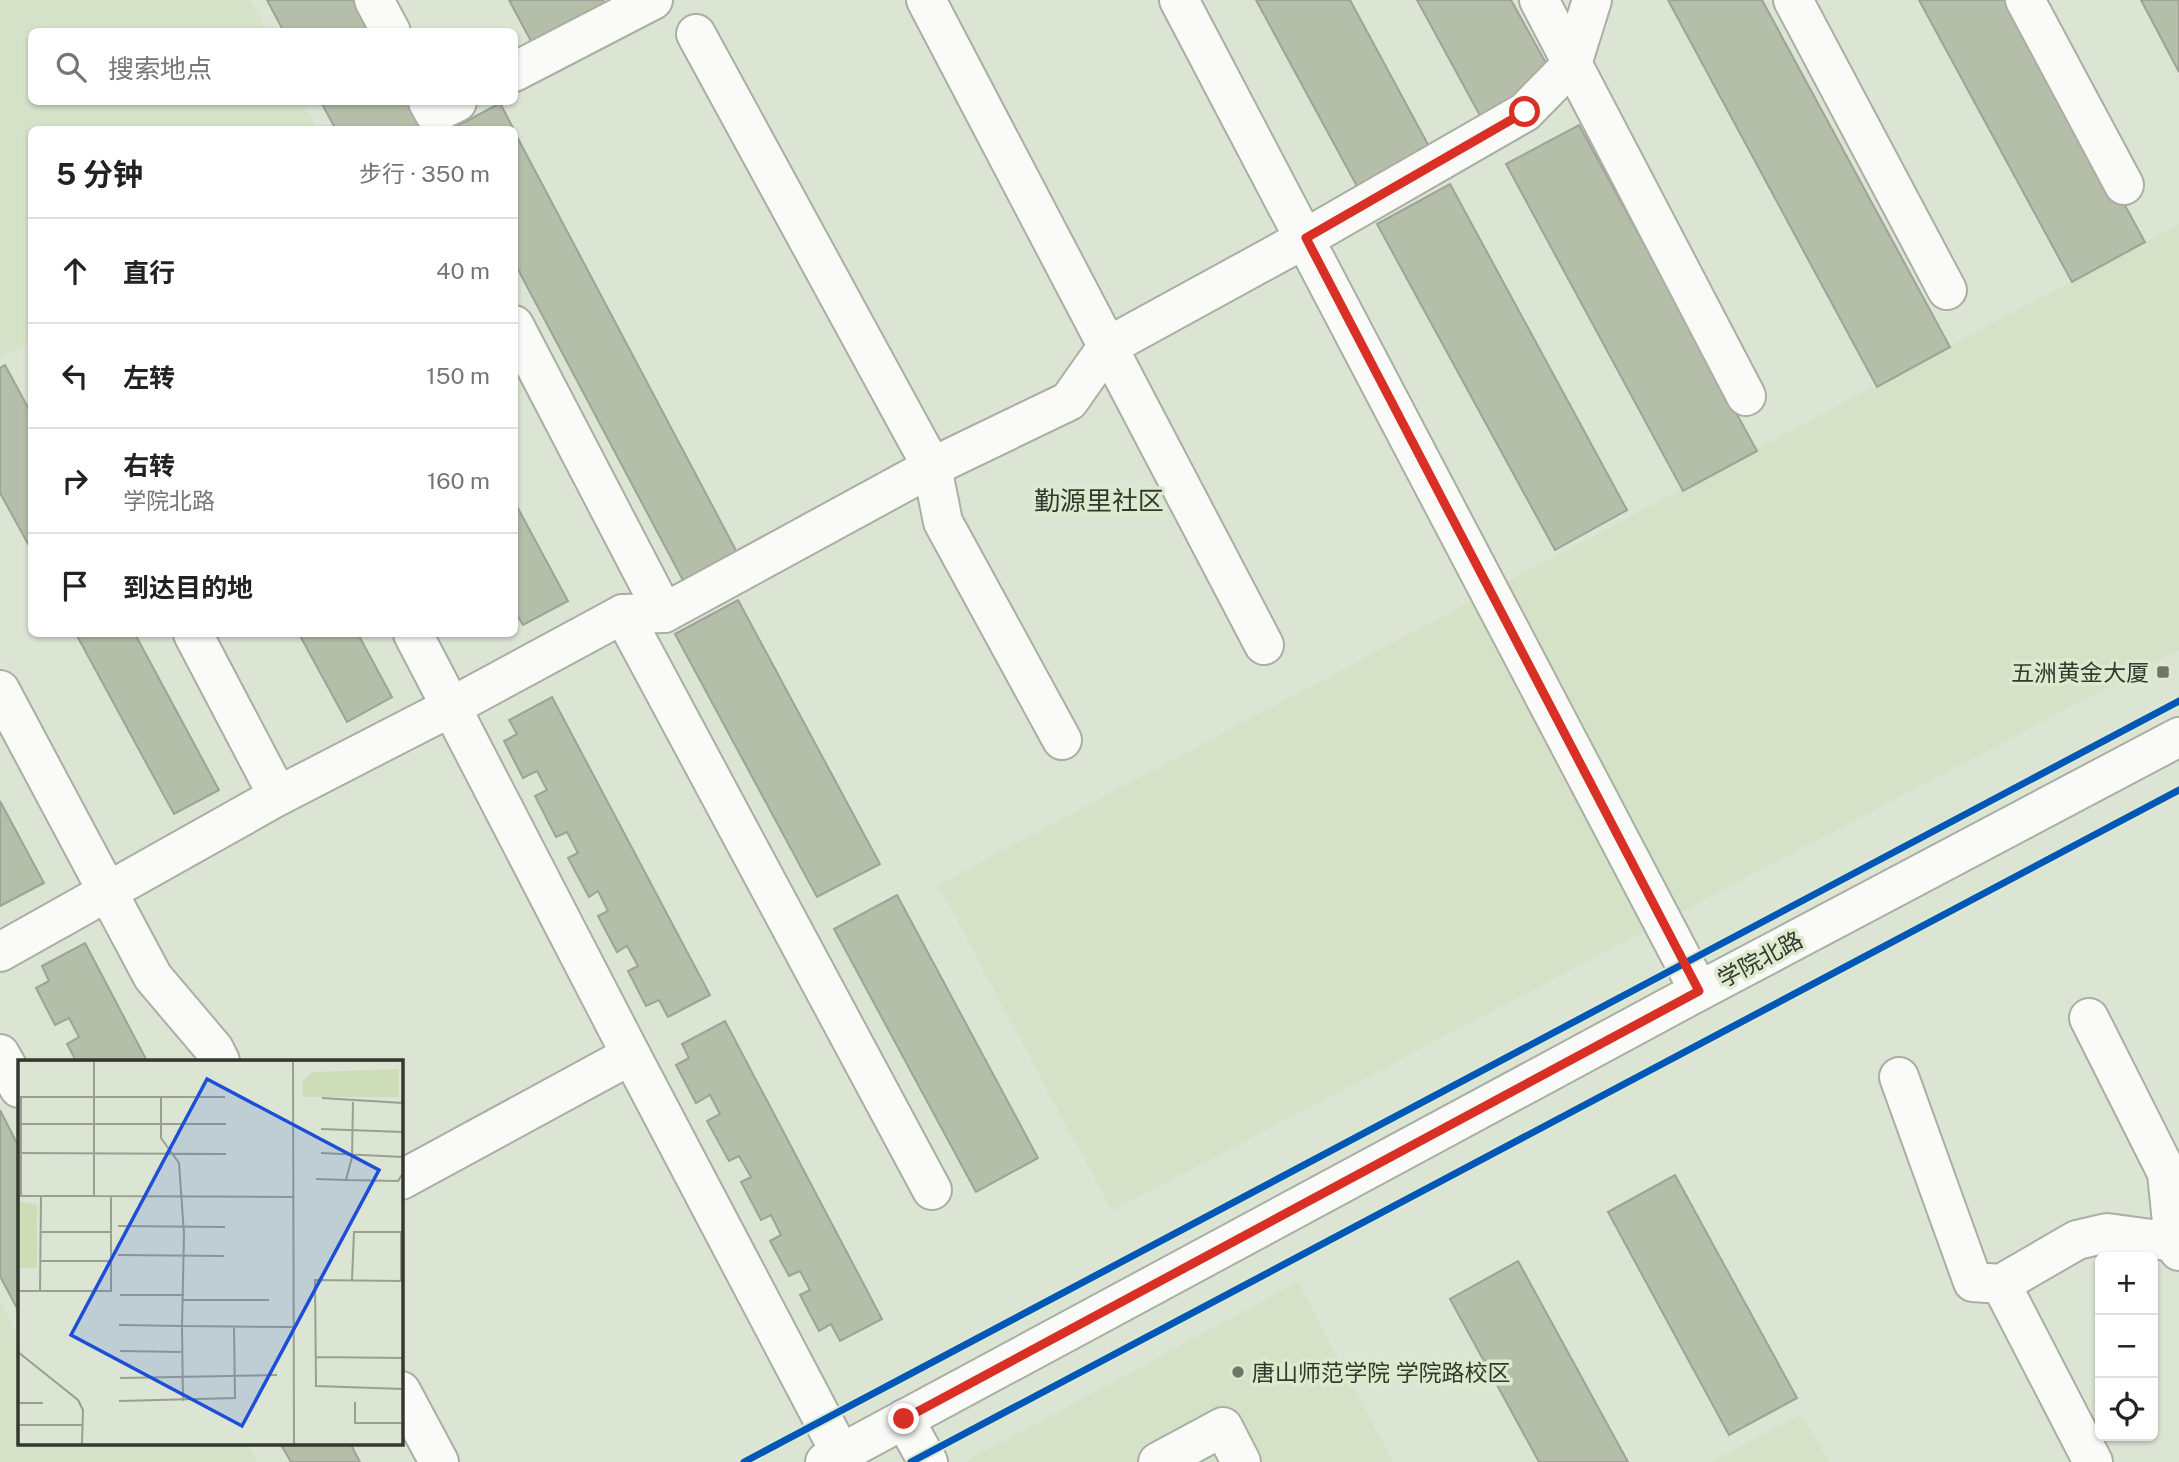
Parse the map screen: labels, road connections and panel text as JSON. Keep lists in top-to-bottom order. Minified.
{"streets":{"street":["学院北路"]},"districts":["勤源里社区"],"places":{"transit":["五洲黄金大厦"],"other":["唐山师范学院 学院路校区"]},"page":{"search":"搜索地点","heading":["5 分钟","步行 · 350 m"],"list":[["直行","40 m"],["左转","150 m"],["右转","学院北路","160 m"],"到达目的地"],"map_buttons":["+","−"]}}
